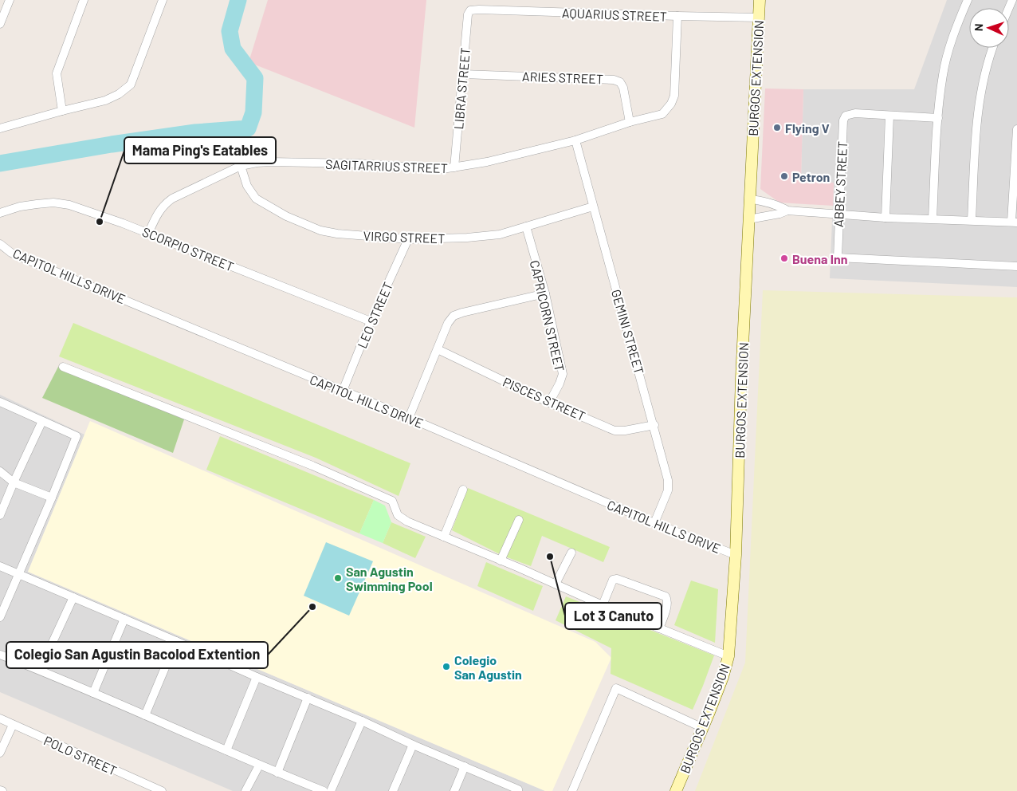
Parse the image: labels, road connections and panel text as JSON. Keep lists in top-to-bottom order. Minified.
{"streets":{"main road":["BURGOS EXTENSION"],"street":["AQUARIUS STREET","ARIES STREET","LIBRA STREET","SAGITARRIUS STREET","ABBEY STREET","VIRGO STREET","SCORPIO STREET","CAPITOL HILLS DRIVE","LEO STREET","CAPRICORN STREET","GEMINI STREET","PISCES STREET","POLO STREET"]},"crossings":[["AQUARIUS STREET","BURGOS EXTENSION"],["AQUARIUS STREET","LIBRA STREET"],["AQUARIUS STREET","SAGITARRIUS STREET"],["ARIES STREET","LIBRA STREET"],["ARIES STREET","SAGITARRIUS STREET"],["BURGOS EXTENSION","CAPITOL HILLS DRIVE"],["LIBRA STREET","SAGITARRIUS STREET"],["SAGITARRIUS STREET","VIRGO STREET"],["SAGITARRIUS STREET","SCORPIO STREET"],["SAGITARRIUS STREET","GEMINI STREET"],["VIRGO STREET","LEO STREET"],["VIRGO STREET","CAPRICORN STREET"],["VIRGO STREET","GEMINI STREET"],["SCORPIO STREET","LEO STREET"],["CAPITOL HILLS DRIVE","LEO STREET"],["CAPITOL HILLS DRIVE","GEMINI STREET"],["CAPRICORN STREET","PISCES STREET"],["GEMINI STREET","PISCES STREET"]],"places":["Flying V","Petron","Mama Ping's Eatables","Buena Inn","Lot 3 Canuto","San Agustin Swimming Pool","Colegio San Agustin Bacolod Extention","Colegio San Agustin"],"north":"left"}
